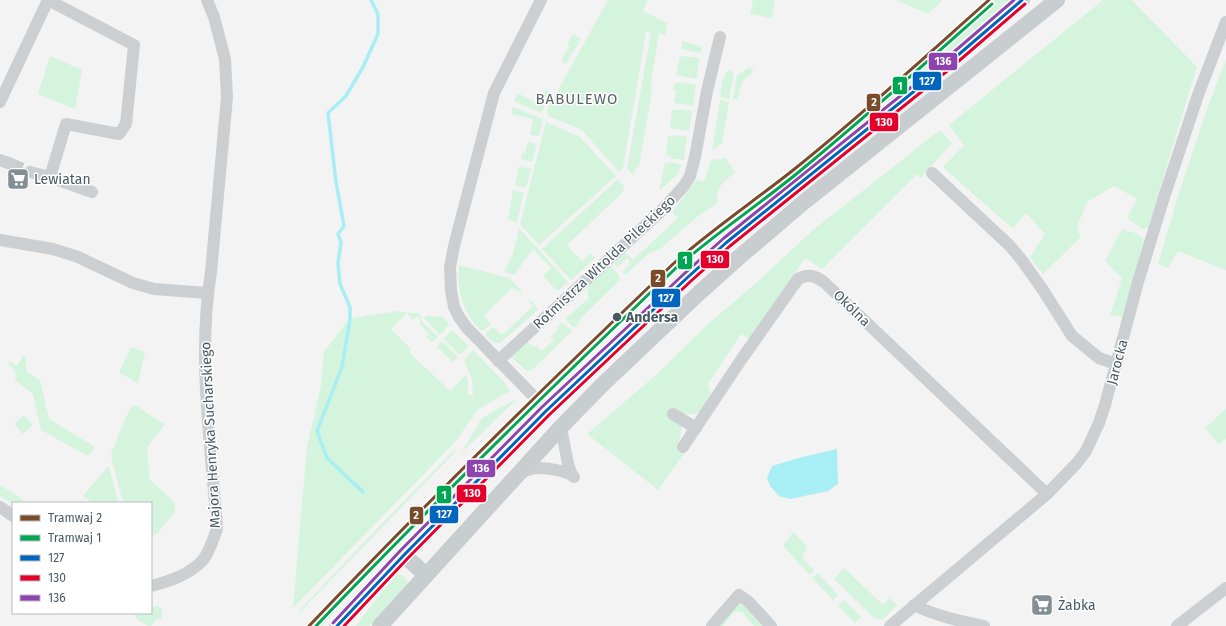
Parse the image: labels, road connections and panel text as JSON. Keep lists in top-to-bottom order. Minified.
{"streets":{"street":["Rotmistrza Witolda Pileckiego","Okólna","Jarocka","Majora Henryka Sucharskiego"]},"crossings":[["Okólna","Jarocka"]],"districts":["BABULEWO"],"places":{"supermarket":["Lewiatan","Żabka"],"other":["Andersa"]},"lines":["tram line 2","transit line 127","transit line 136","tram line 1","transit line 130"],"legend":["Tramwaj 2","Tramwaj 1","127","130","136"]}
